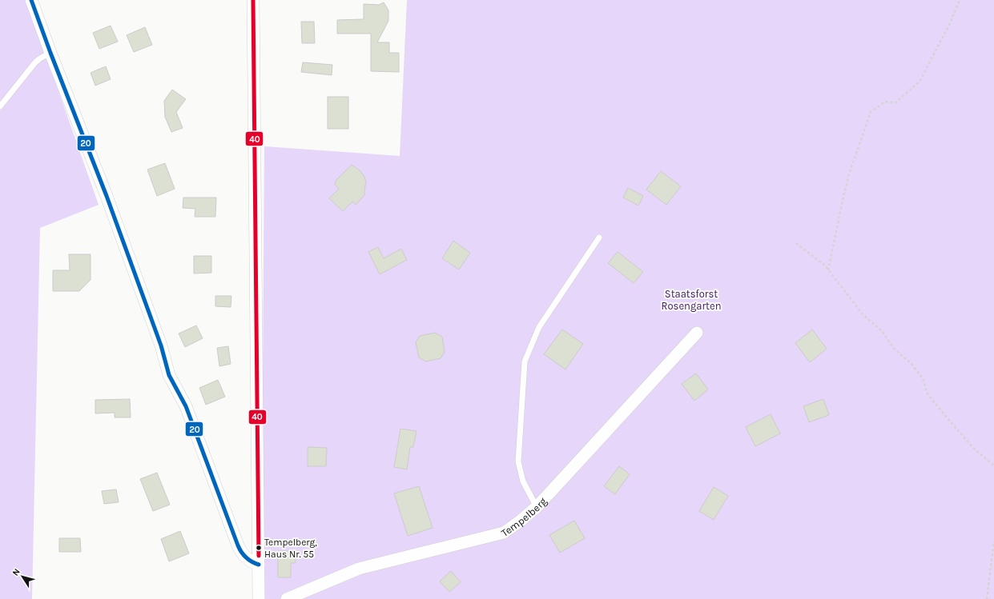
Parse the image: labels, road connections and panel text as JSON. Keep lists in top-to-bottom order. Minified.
{"streets":{"street":["Tempelberg"]},"parks":["Staatsforst Rosengarten"],"places":["Tempelberg, Haus Nr. 55"],"lines":["transit line 20","transit line 40"],"north":"top left"}
